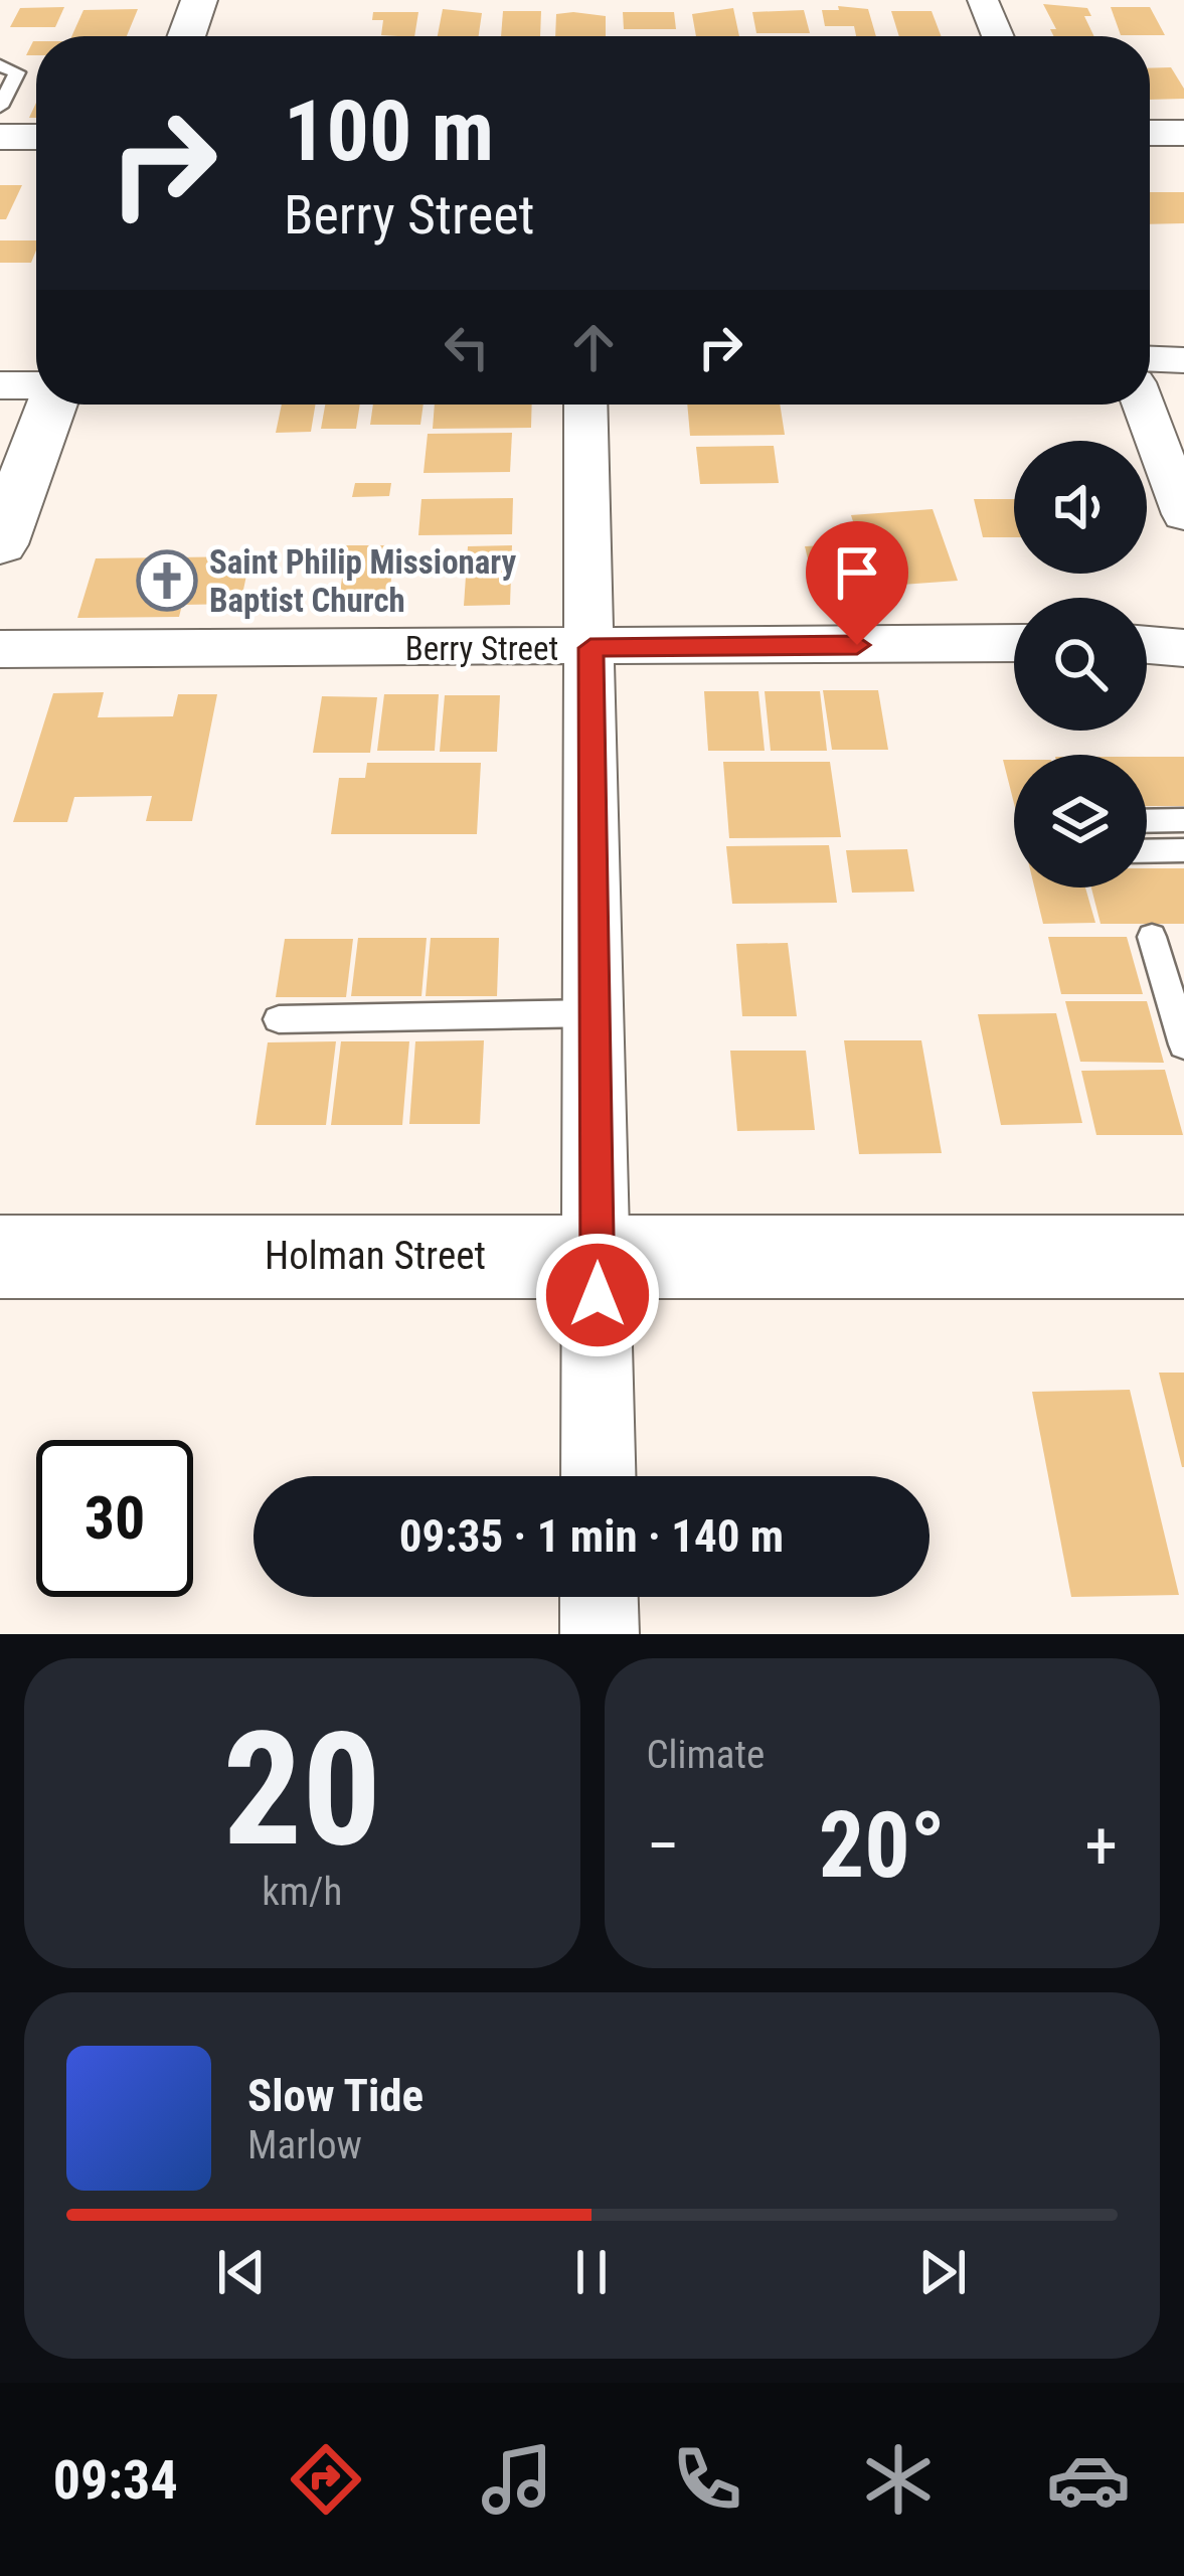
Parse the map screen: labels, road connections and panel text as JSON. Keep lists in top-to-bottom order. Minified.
{"streets":{"street":["Berry Street","Holman Street"]},"places":{"church":["Saint Philip Missionary Baptist Church"]},"page":{"turn":["100 m","Berry Street"],"limit":"30","trip":"09:35 · 1 min · 140 m","tile":[["20","km/h"],"Climate"],"heat":["−","20°","+"],"song":["Slow Tide","Marlow"],"tabs":"09:34"}}
